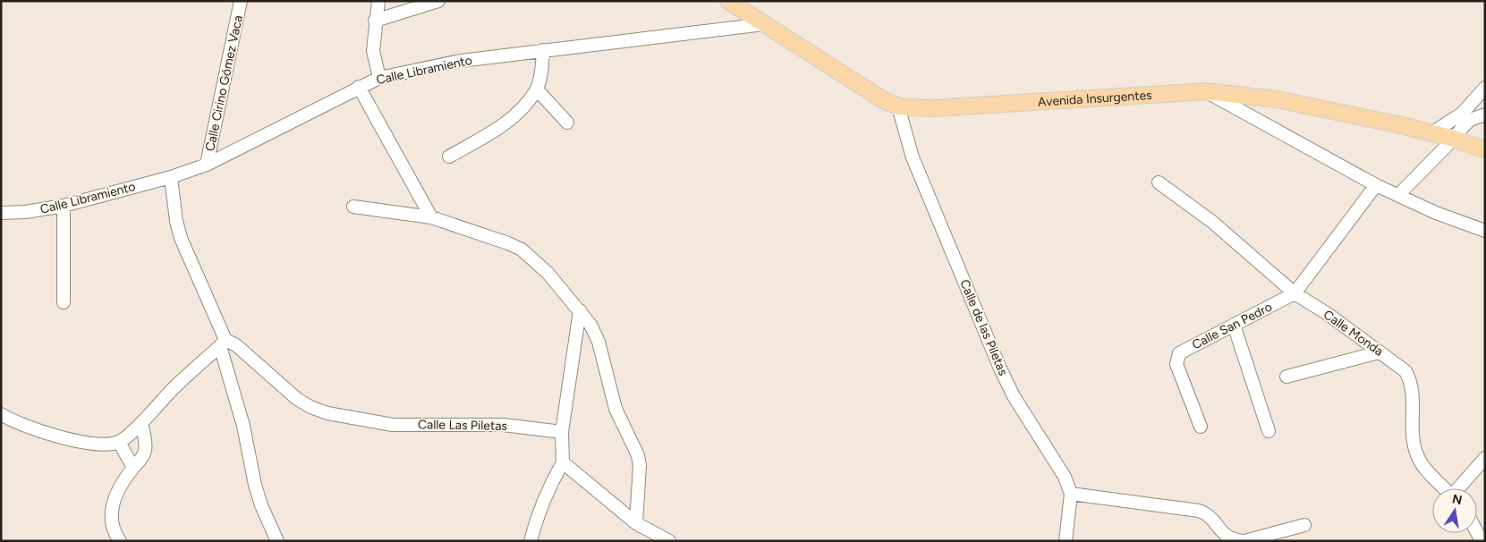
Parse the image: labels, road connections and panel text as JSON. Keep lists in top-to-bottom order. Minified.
{"streets":{"main road":["Avenida Insurgentes"],"street":["Calle Libramiento","Calle Cirino Gómez Vaca","Calle San Pedro","Calle de las Piletas","Calle Monda","Calle Las Piletas"]},"crossings":[["Calle Libramiento","Calle Cirino Gómez Vaca"],["Calle Libramiento","Avenida Insurgentes"],["Avenida Insurgentes","Calle de las Piletas"],["Calle San Pedro","Calle Monda"]],"north":"top"}
